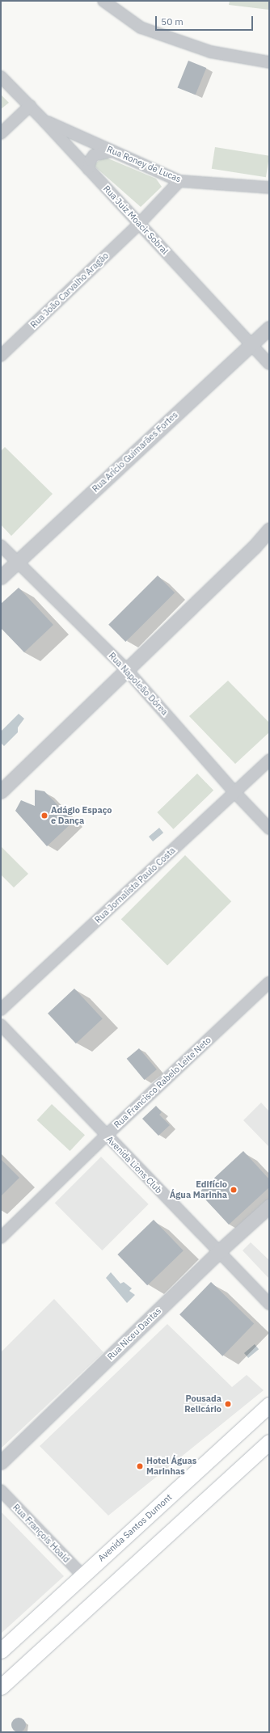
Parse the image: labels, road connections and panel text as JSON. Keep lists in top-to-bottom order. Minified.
{"streets":{"main road":["Avenida Santos Dumont"],"street":["Rua Roney de Lucas","Rua Juiz Moacir Sobral","Rua João Carvalho Aragão","Rua Arício Guimarães Fortes","Rua Napoleão Dórea","Rua Jornalista Paulo Costa","Rua Francisco Rabelo Leite Neto","Avenida Lions Club","Rua Niceu Dantas","Rua François Hoald"]},"crossings":[["Rua Roney de Lucas","Rua Juiz Moacir Sobral"],["Rua Roney de Lucas","Rua João Carvalho Aragão"],["Rua Juiz Moacir Sobral","Rua João Carvalho Aragão"],["Rua Juiz Moacir Sobral","Rua Arício Guimarães Fortes"],["Rua Arício Guimarães Fortes","Rua Napoleão Dórea"],["Rua Napoleão Dórea","Rua Jornalista Paulo Costa"],["Rua Francisco Rabelo Leite Neto","Avenida Lions Club"],["Avenida Lions Club","Rua Niceu Dantas"],["Avenida Santos Dumont","Rua François Hoald"]],"places":["Adágio Espaço e Dança","Edifício Água Marinha","Pousada Relicário","Hotel Águas Marinhas"],"scale_bar":"50 m"}
